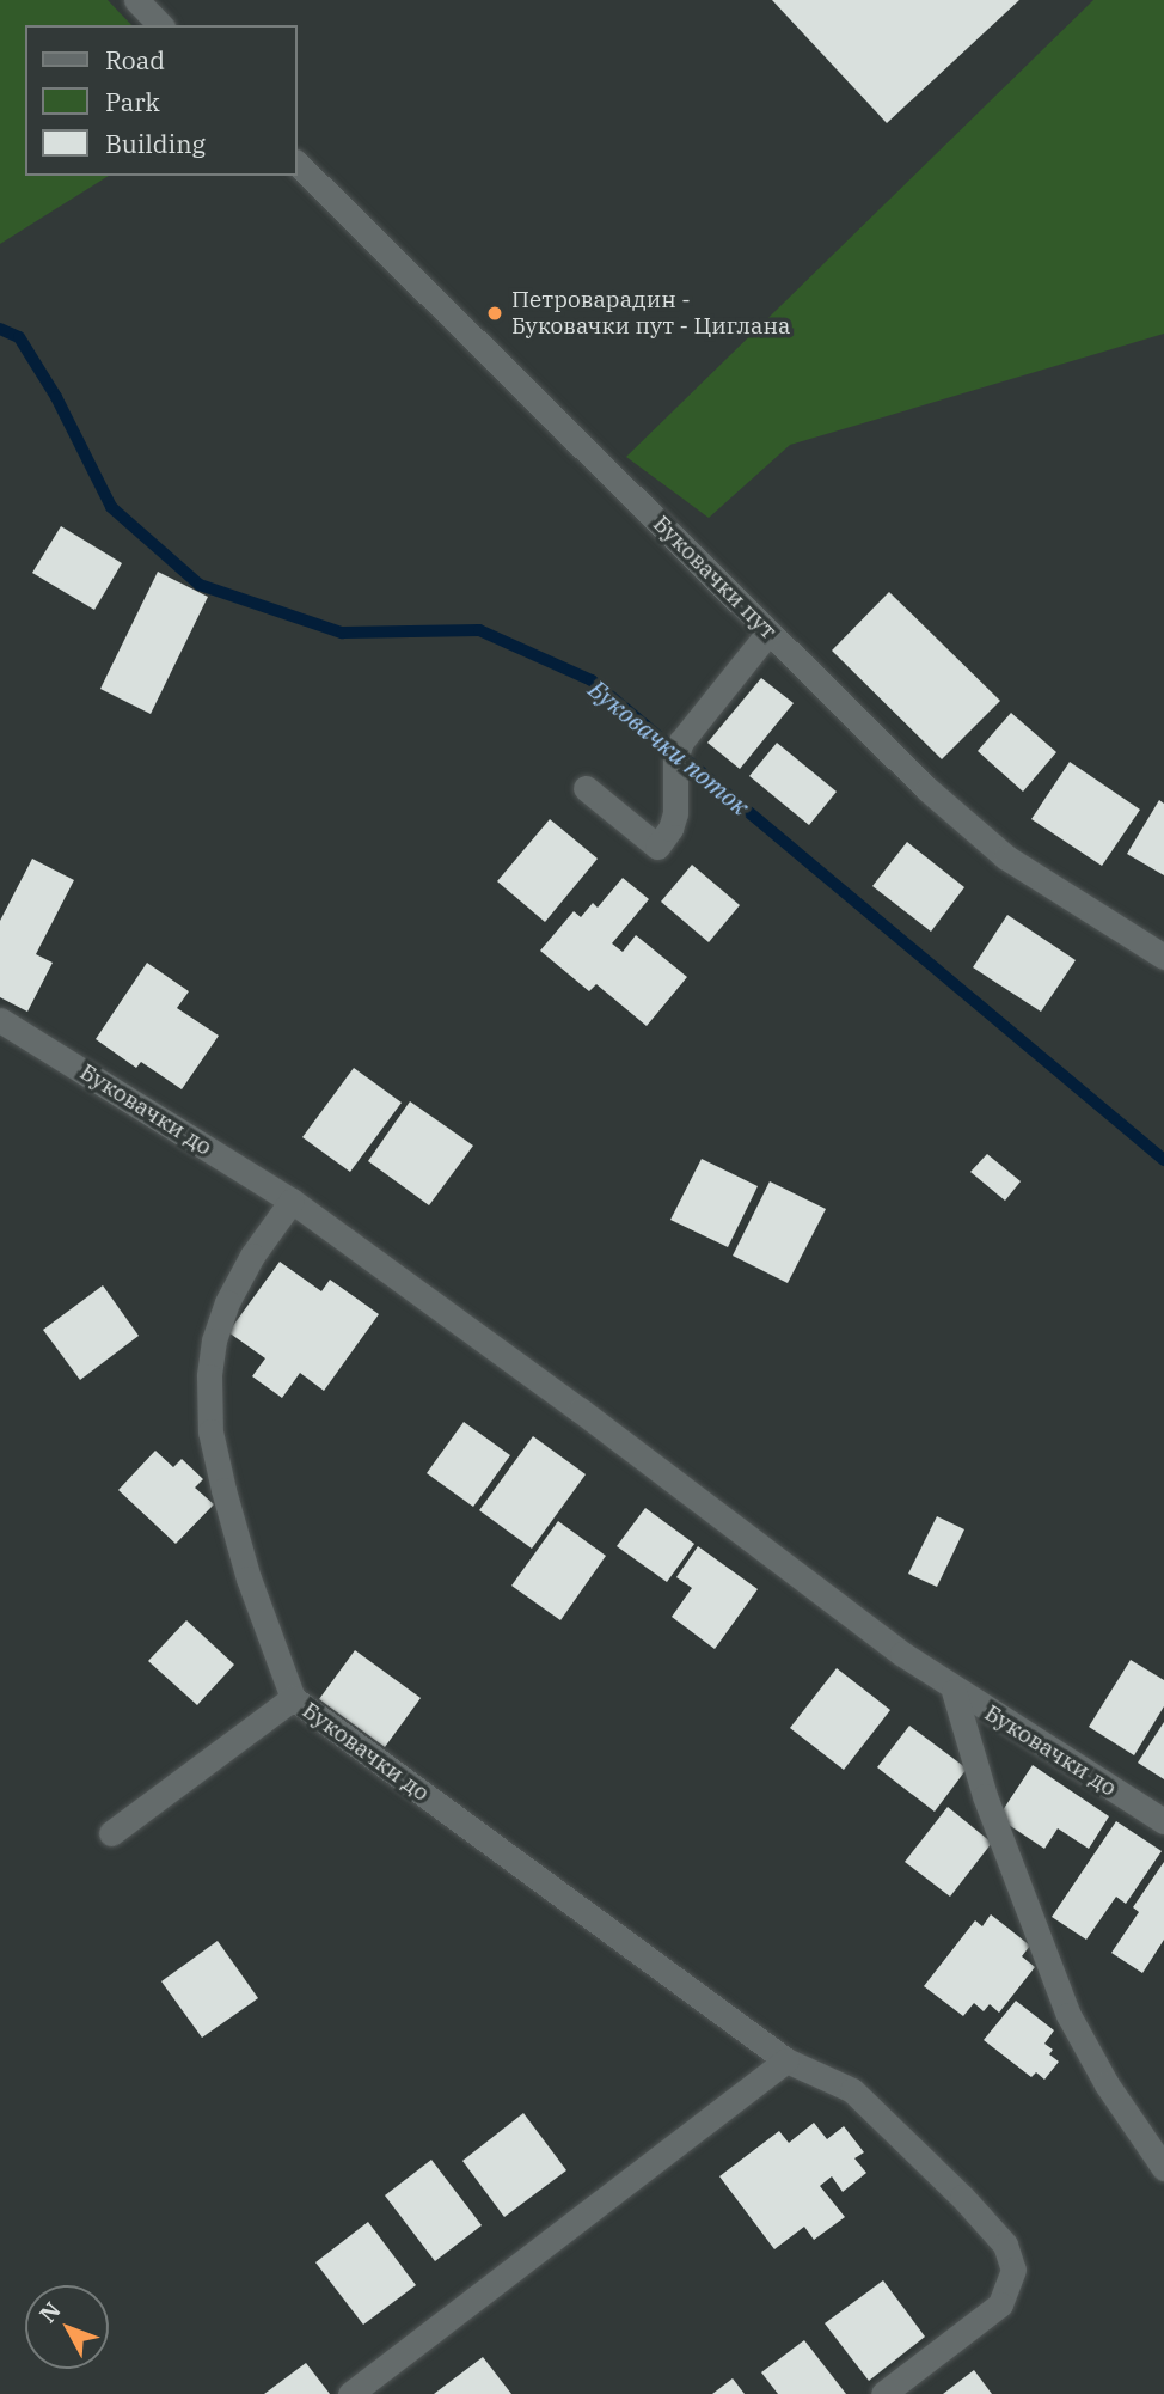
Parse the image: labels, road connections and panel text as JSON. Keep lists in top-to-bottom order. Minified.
{"streets":{"street":["Буковачки пут","Буковачки до"]},"water":["Буковачки поток"],"places":["Петроварадин - Буковачки пут - Циглана"],"legend":["Road","Park","Building"],"north":"top left"}
